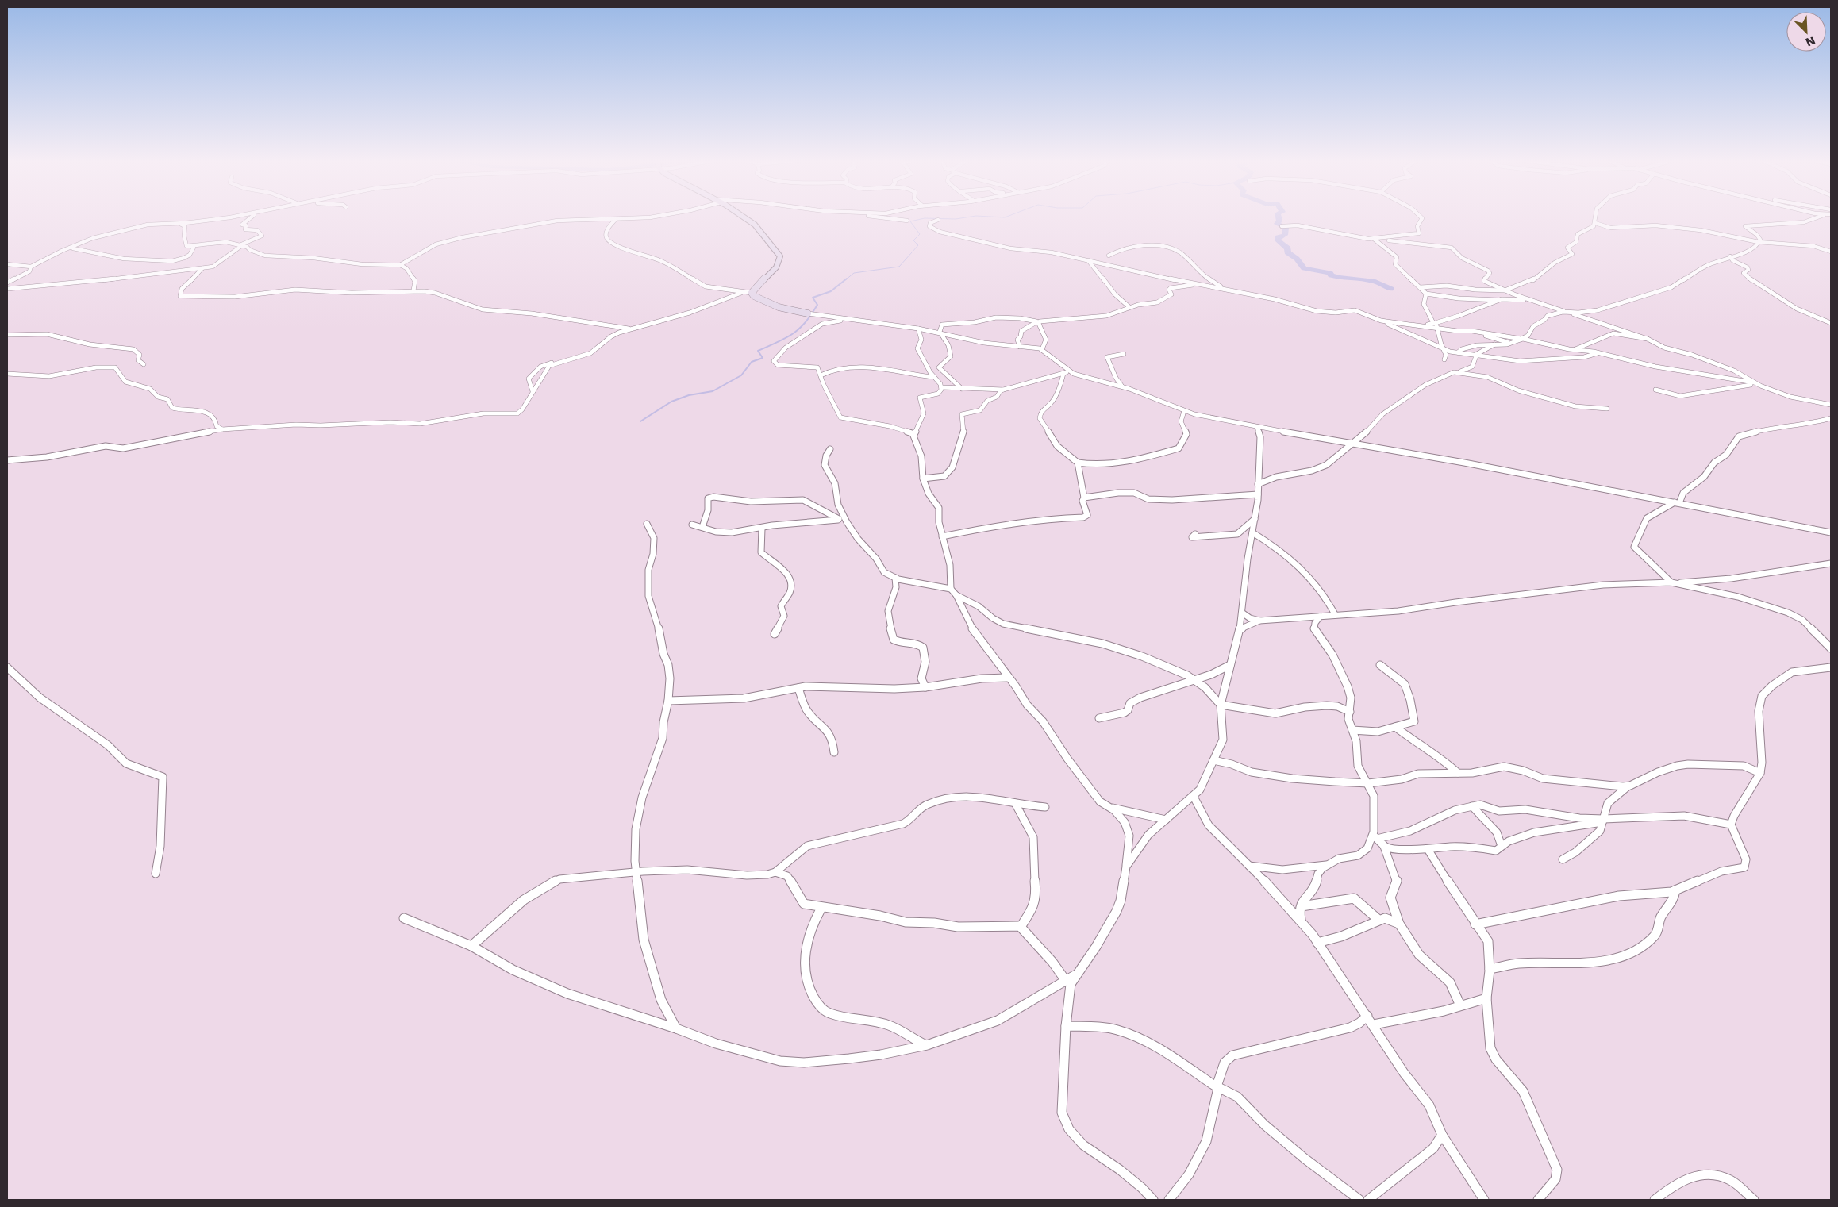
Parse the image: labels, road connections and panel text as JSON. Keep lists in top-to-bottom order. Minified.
{"north":"bottom right"}
